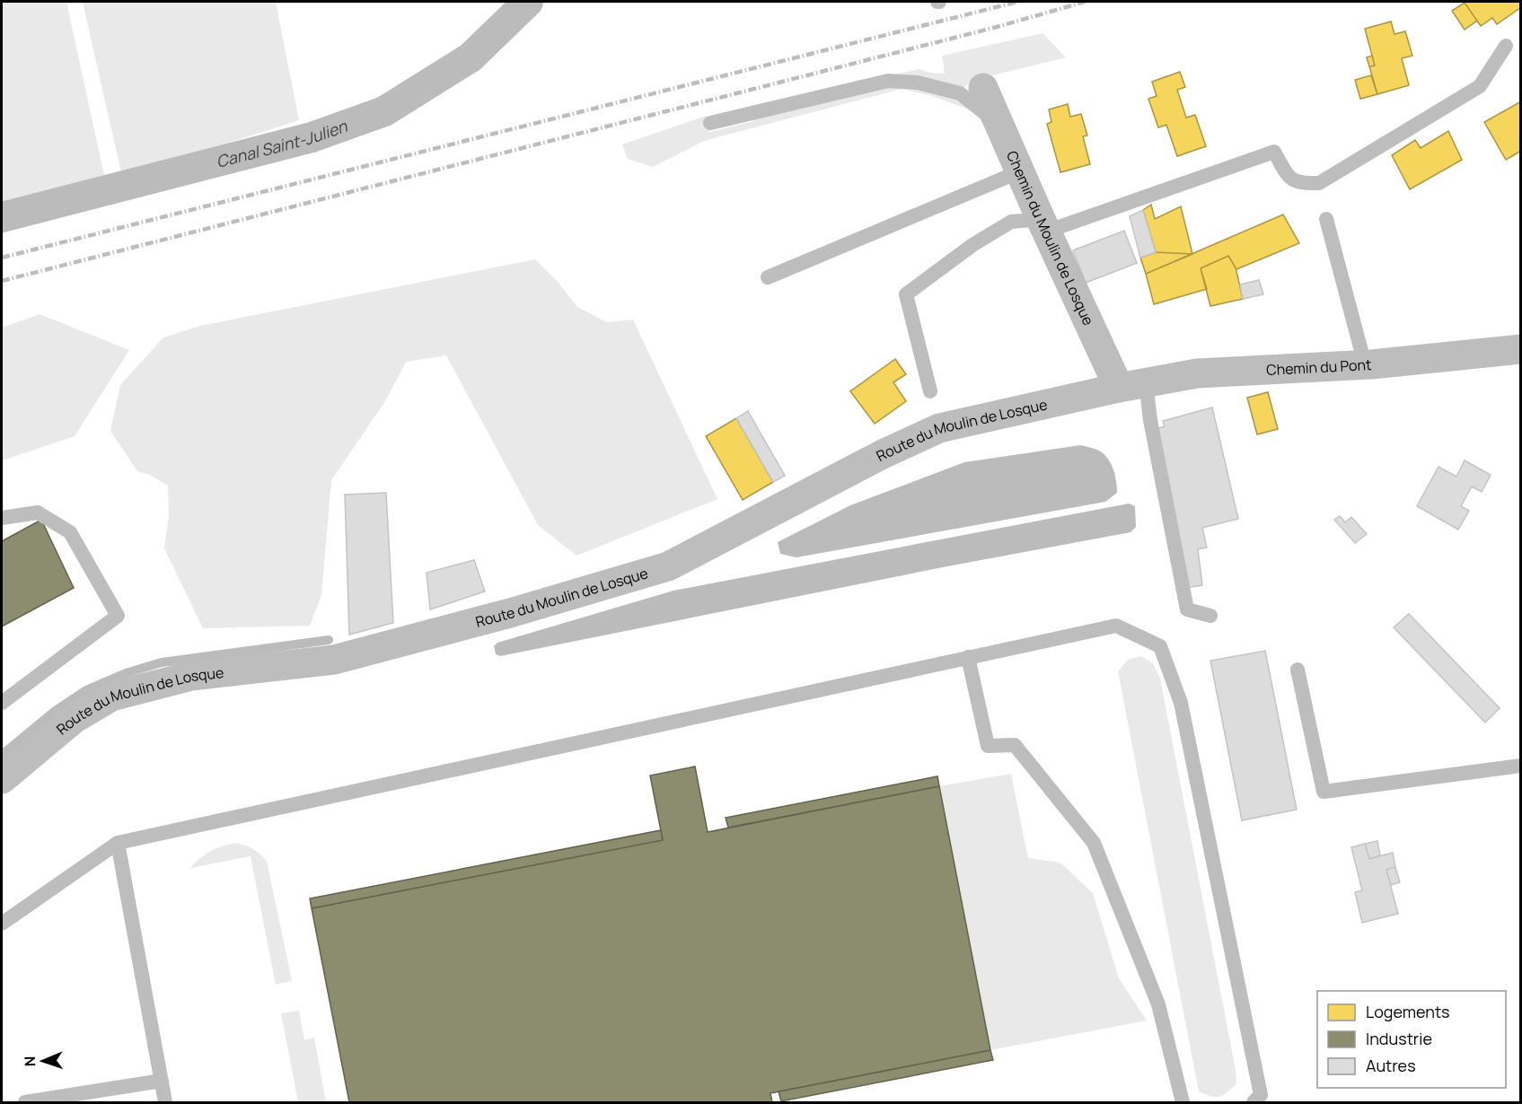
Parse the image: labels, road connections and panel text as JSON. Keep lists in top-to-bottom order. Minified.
{"streets":{"street":["Chemin du Moulin de Losque","Chemin du Pont","Route du Moulin de Losque"]},"crossings":[["Chemin du Moulin de Losque","Chemin du Pont"],["Chemin du Moulin de Losque","Route du Moulin de Losque"],["Chemin du Pont","Route du Moulin de Losque"]],"water":["Canal Saint-Julien"],"legend":["Logements","Industrie","Autres"],"north":"left"}
